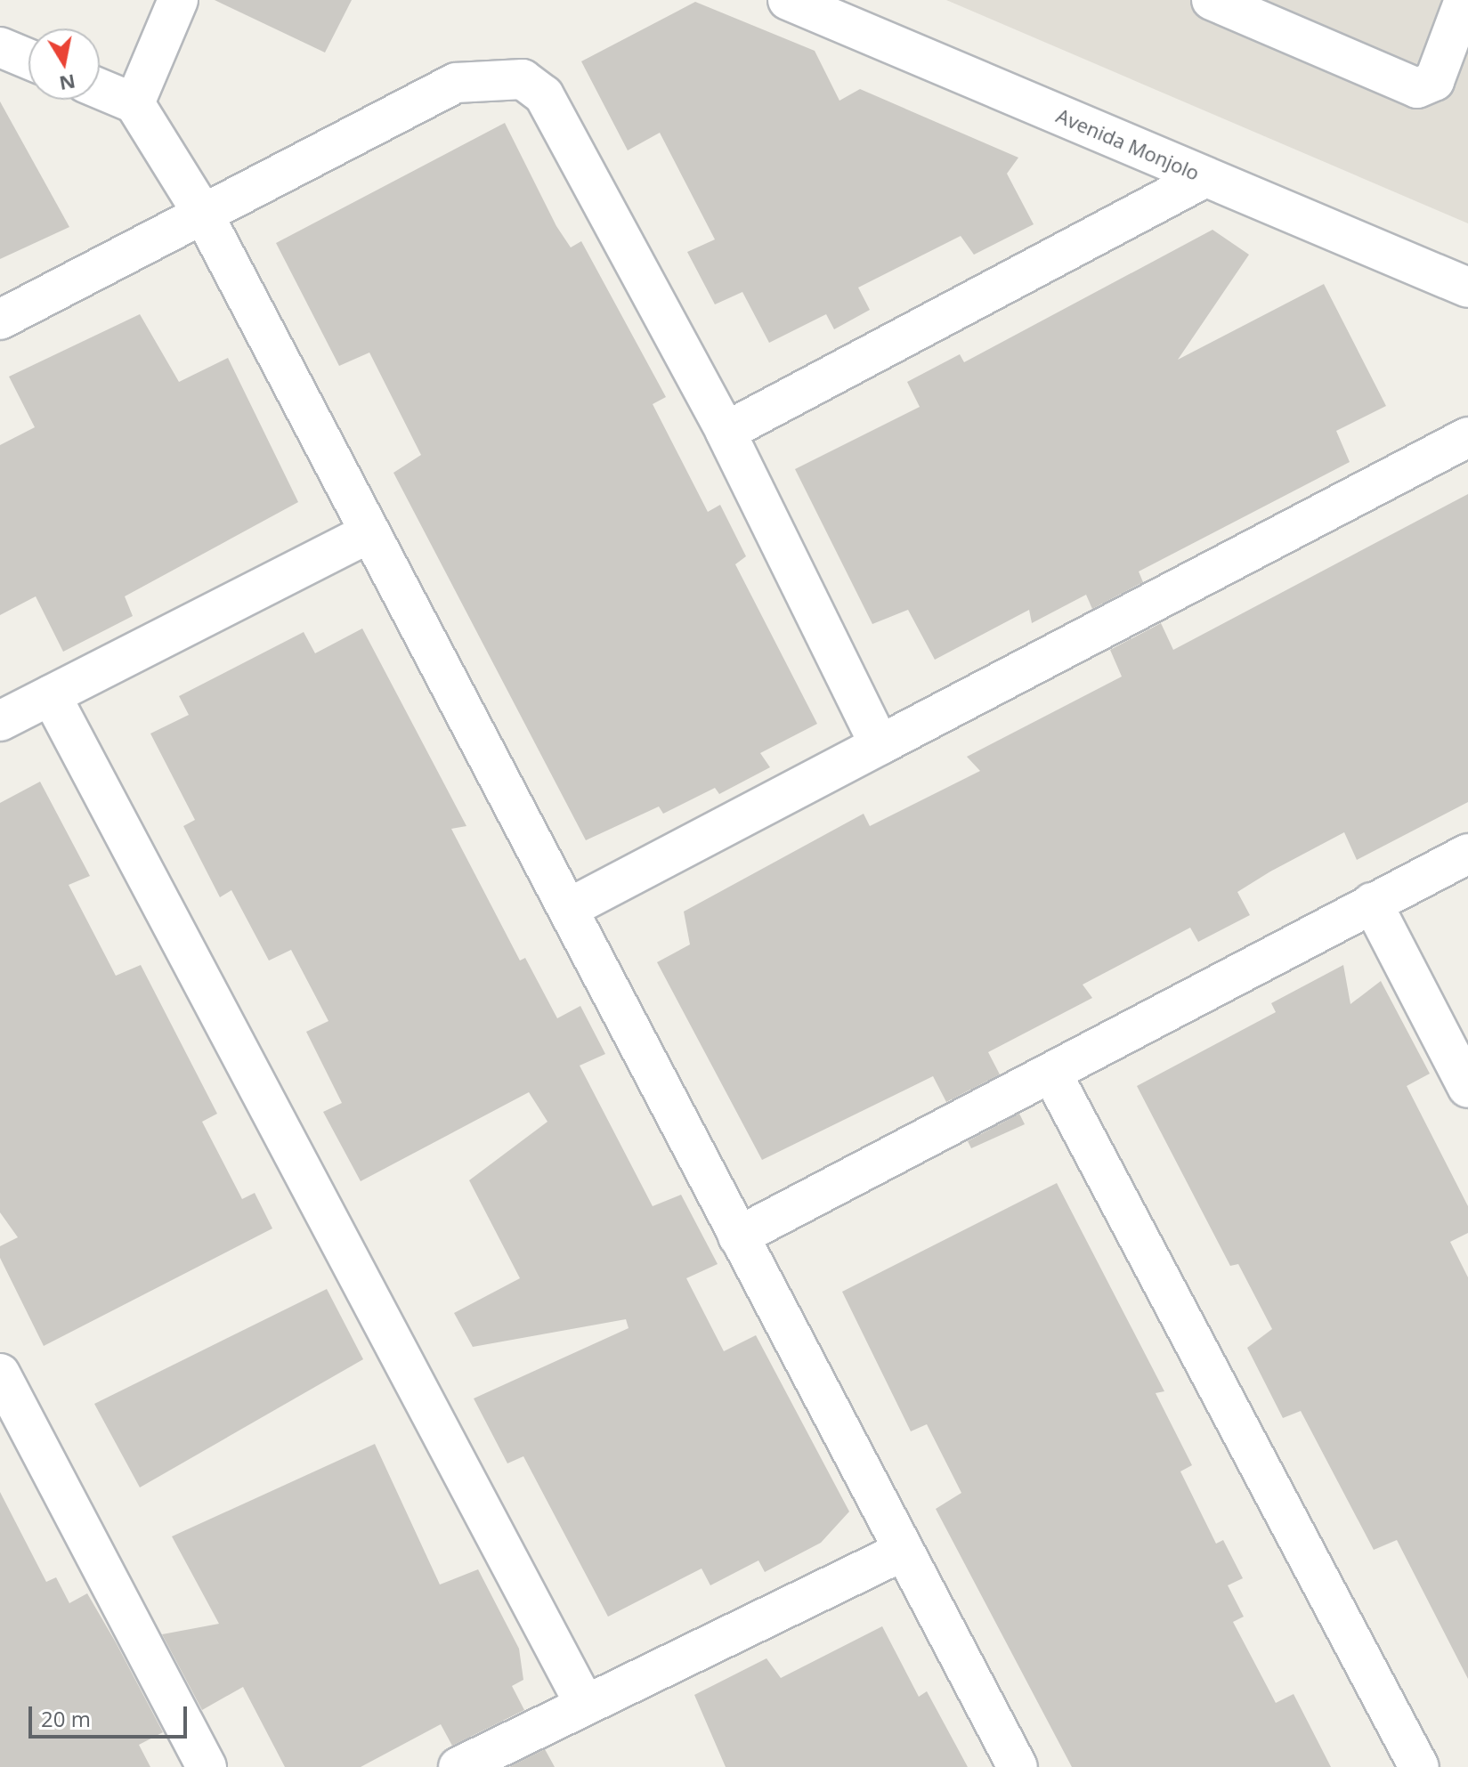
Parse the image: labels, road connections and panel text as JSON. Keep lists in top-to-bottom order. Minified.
{"streets":{"street":["Avenida Monjolo"]},"scale_bar":"20 m","north":"bottom"}
